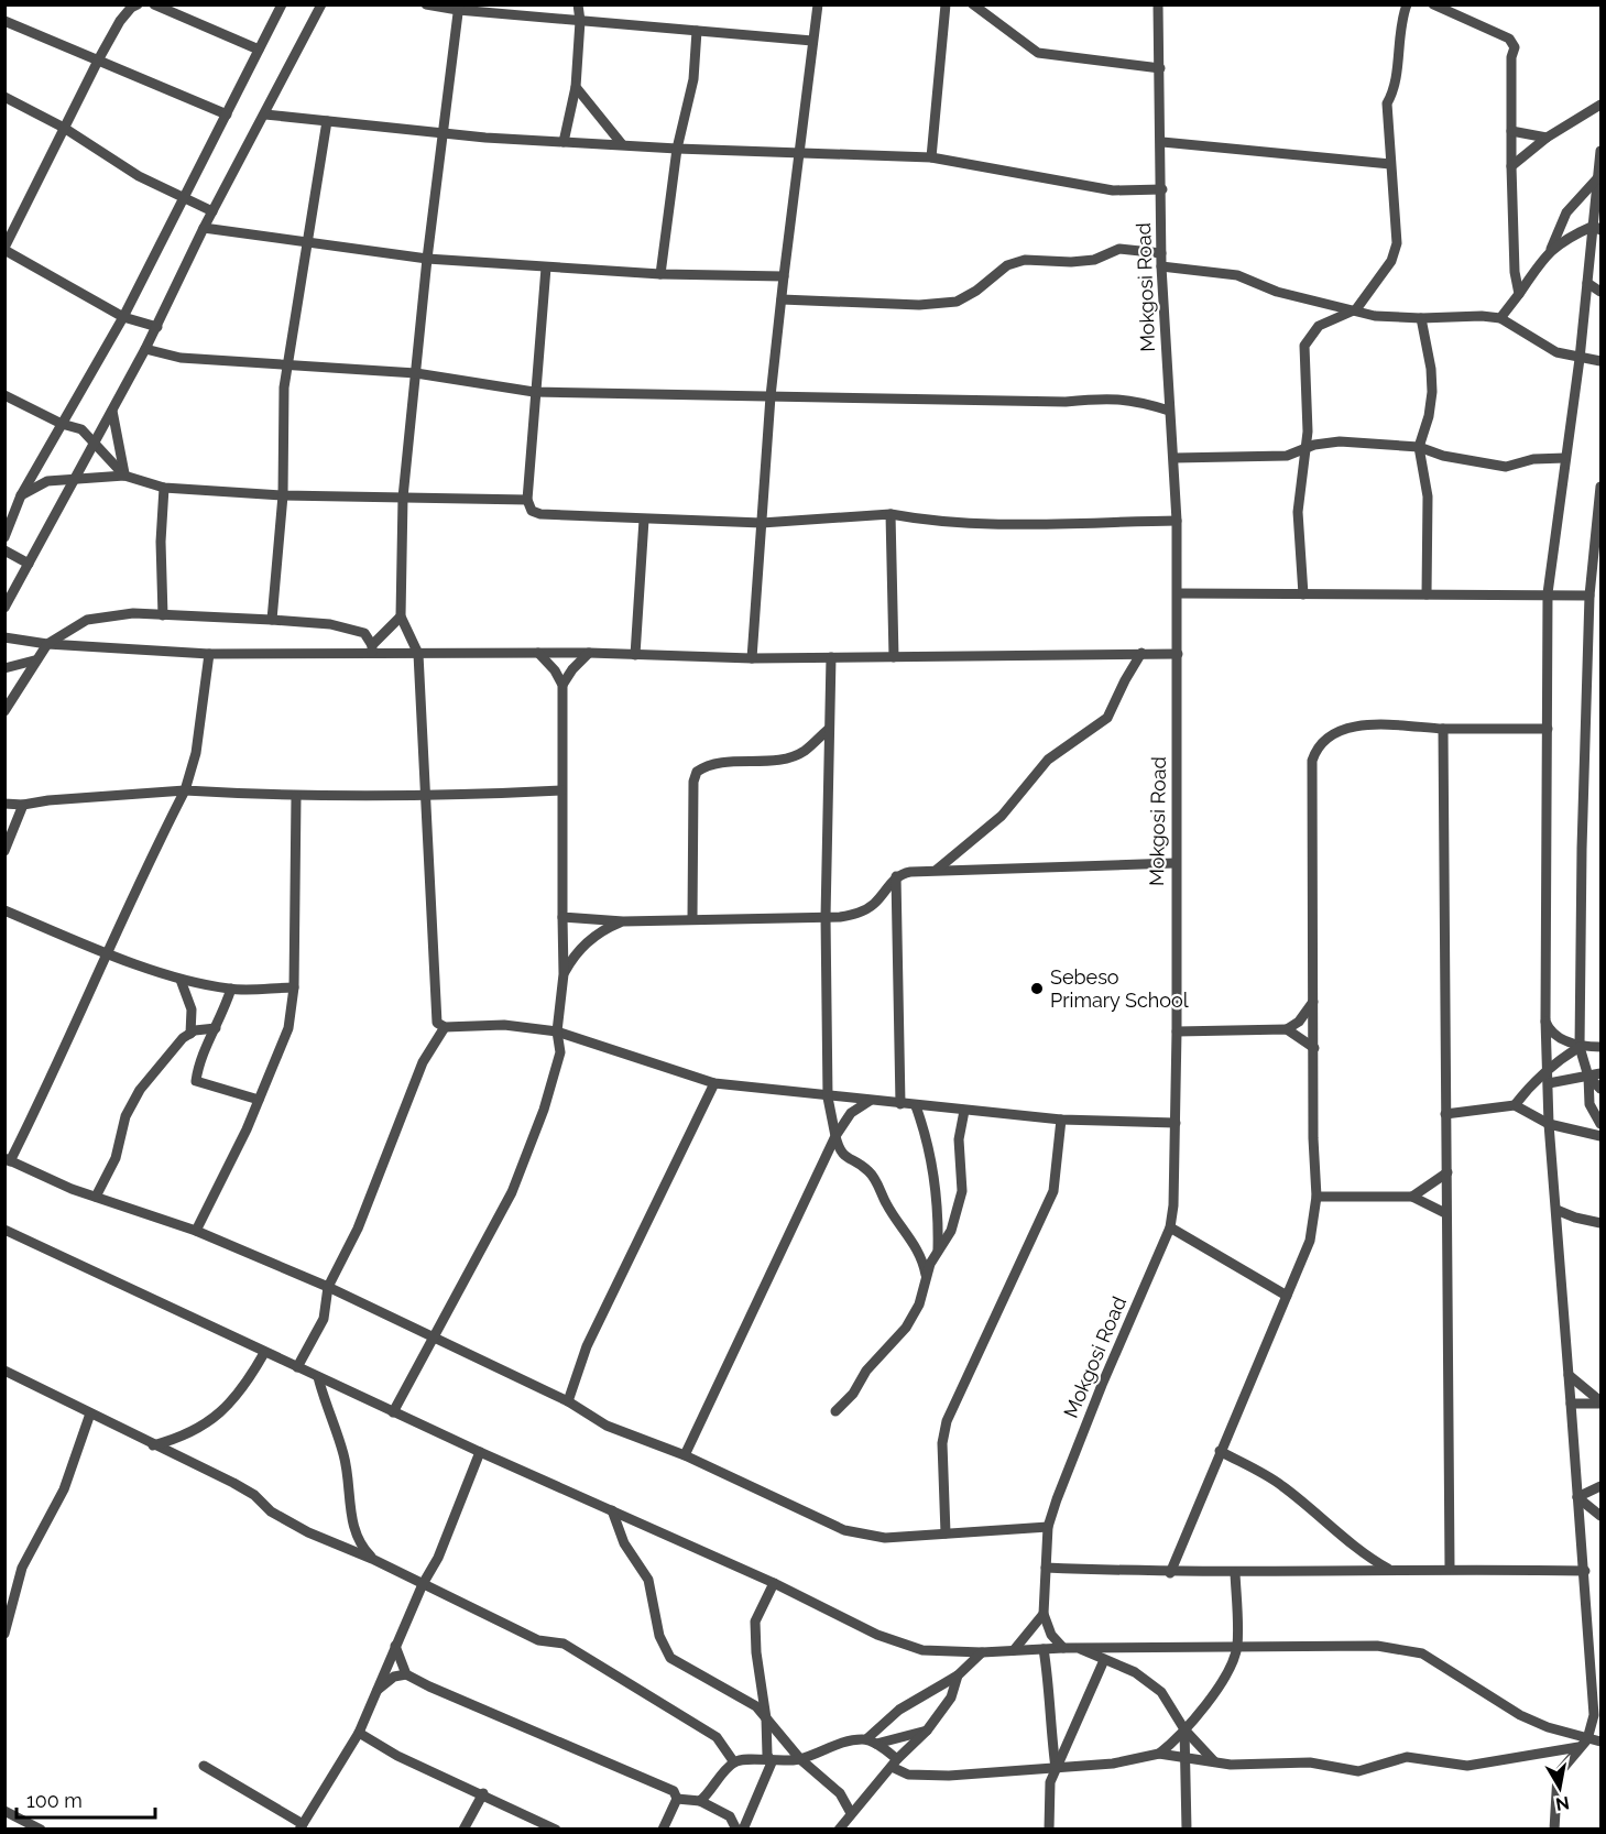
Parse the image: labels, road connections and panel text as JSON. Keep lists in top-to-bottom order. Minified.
{"streets":{"street":["Mokgosi Road"]},"places":["Sebeso Primary School"],"scale_bar":"100 m","north":"bottom"}
